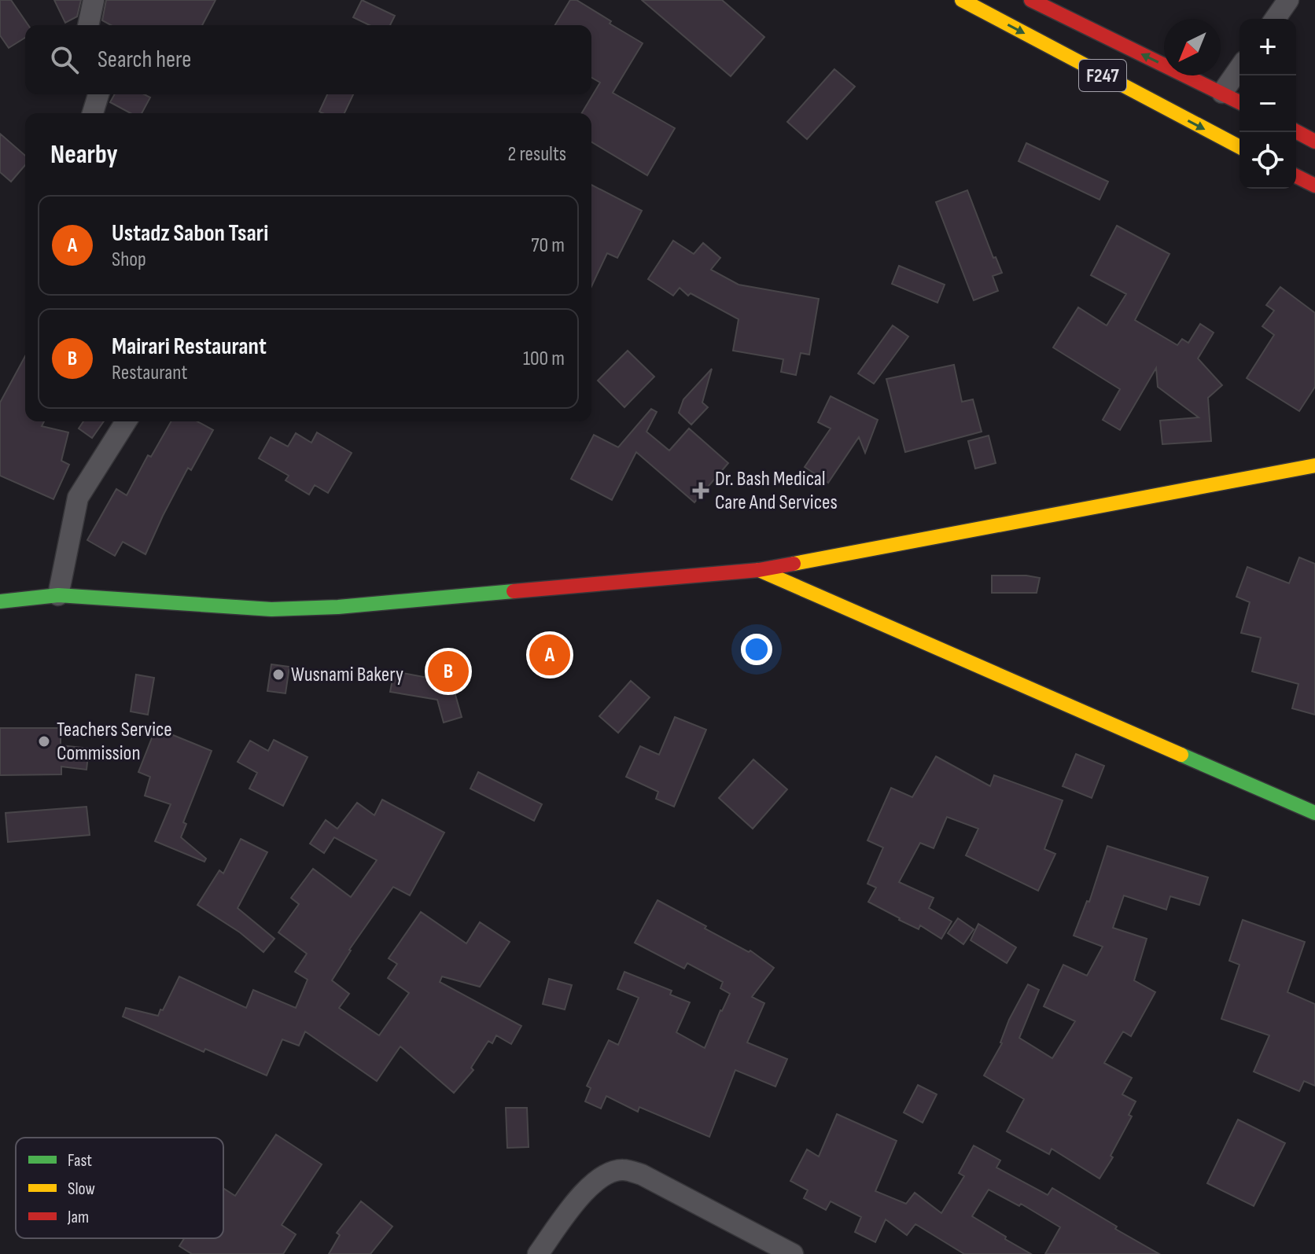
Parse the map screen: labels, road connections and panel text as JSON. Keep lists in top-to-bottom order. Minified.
{"streets":{"street":["F247"]},"places":{"health":["Dr. Bash Medical Care And Services"],"other":["Wusnami Bakery","Teachers Service Commission"]},"legend":["Fast","Slow","Jam"],"north":"bottom left","page":{"map_buttons":["+","−"],"search":"Search here","heading":["Nearby","2 results"],"list":[{"mark":"A","name":"Ustadz Sabon Tsari","note":"Shop","value":"70 m"},{"mark":"B","name":"Mairari Restaurant","note":"Restaurant","value":"100 m"}],"pins":["A","B"]}}
